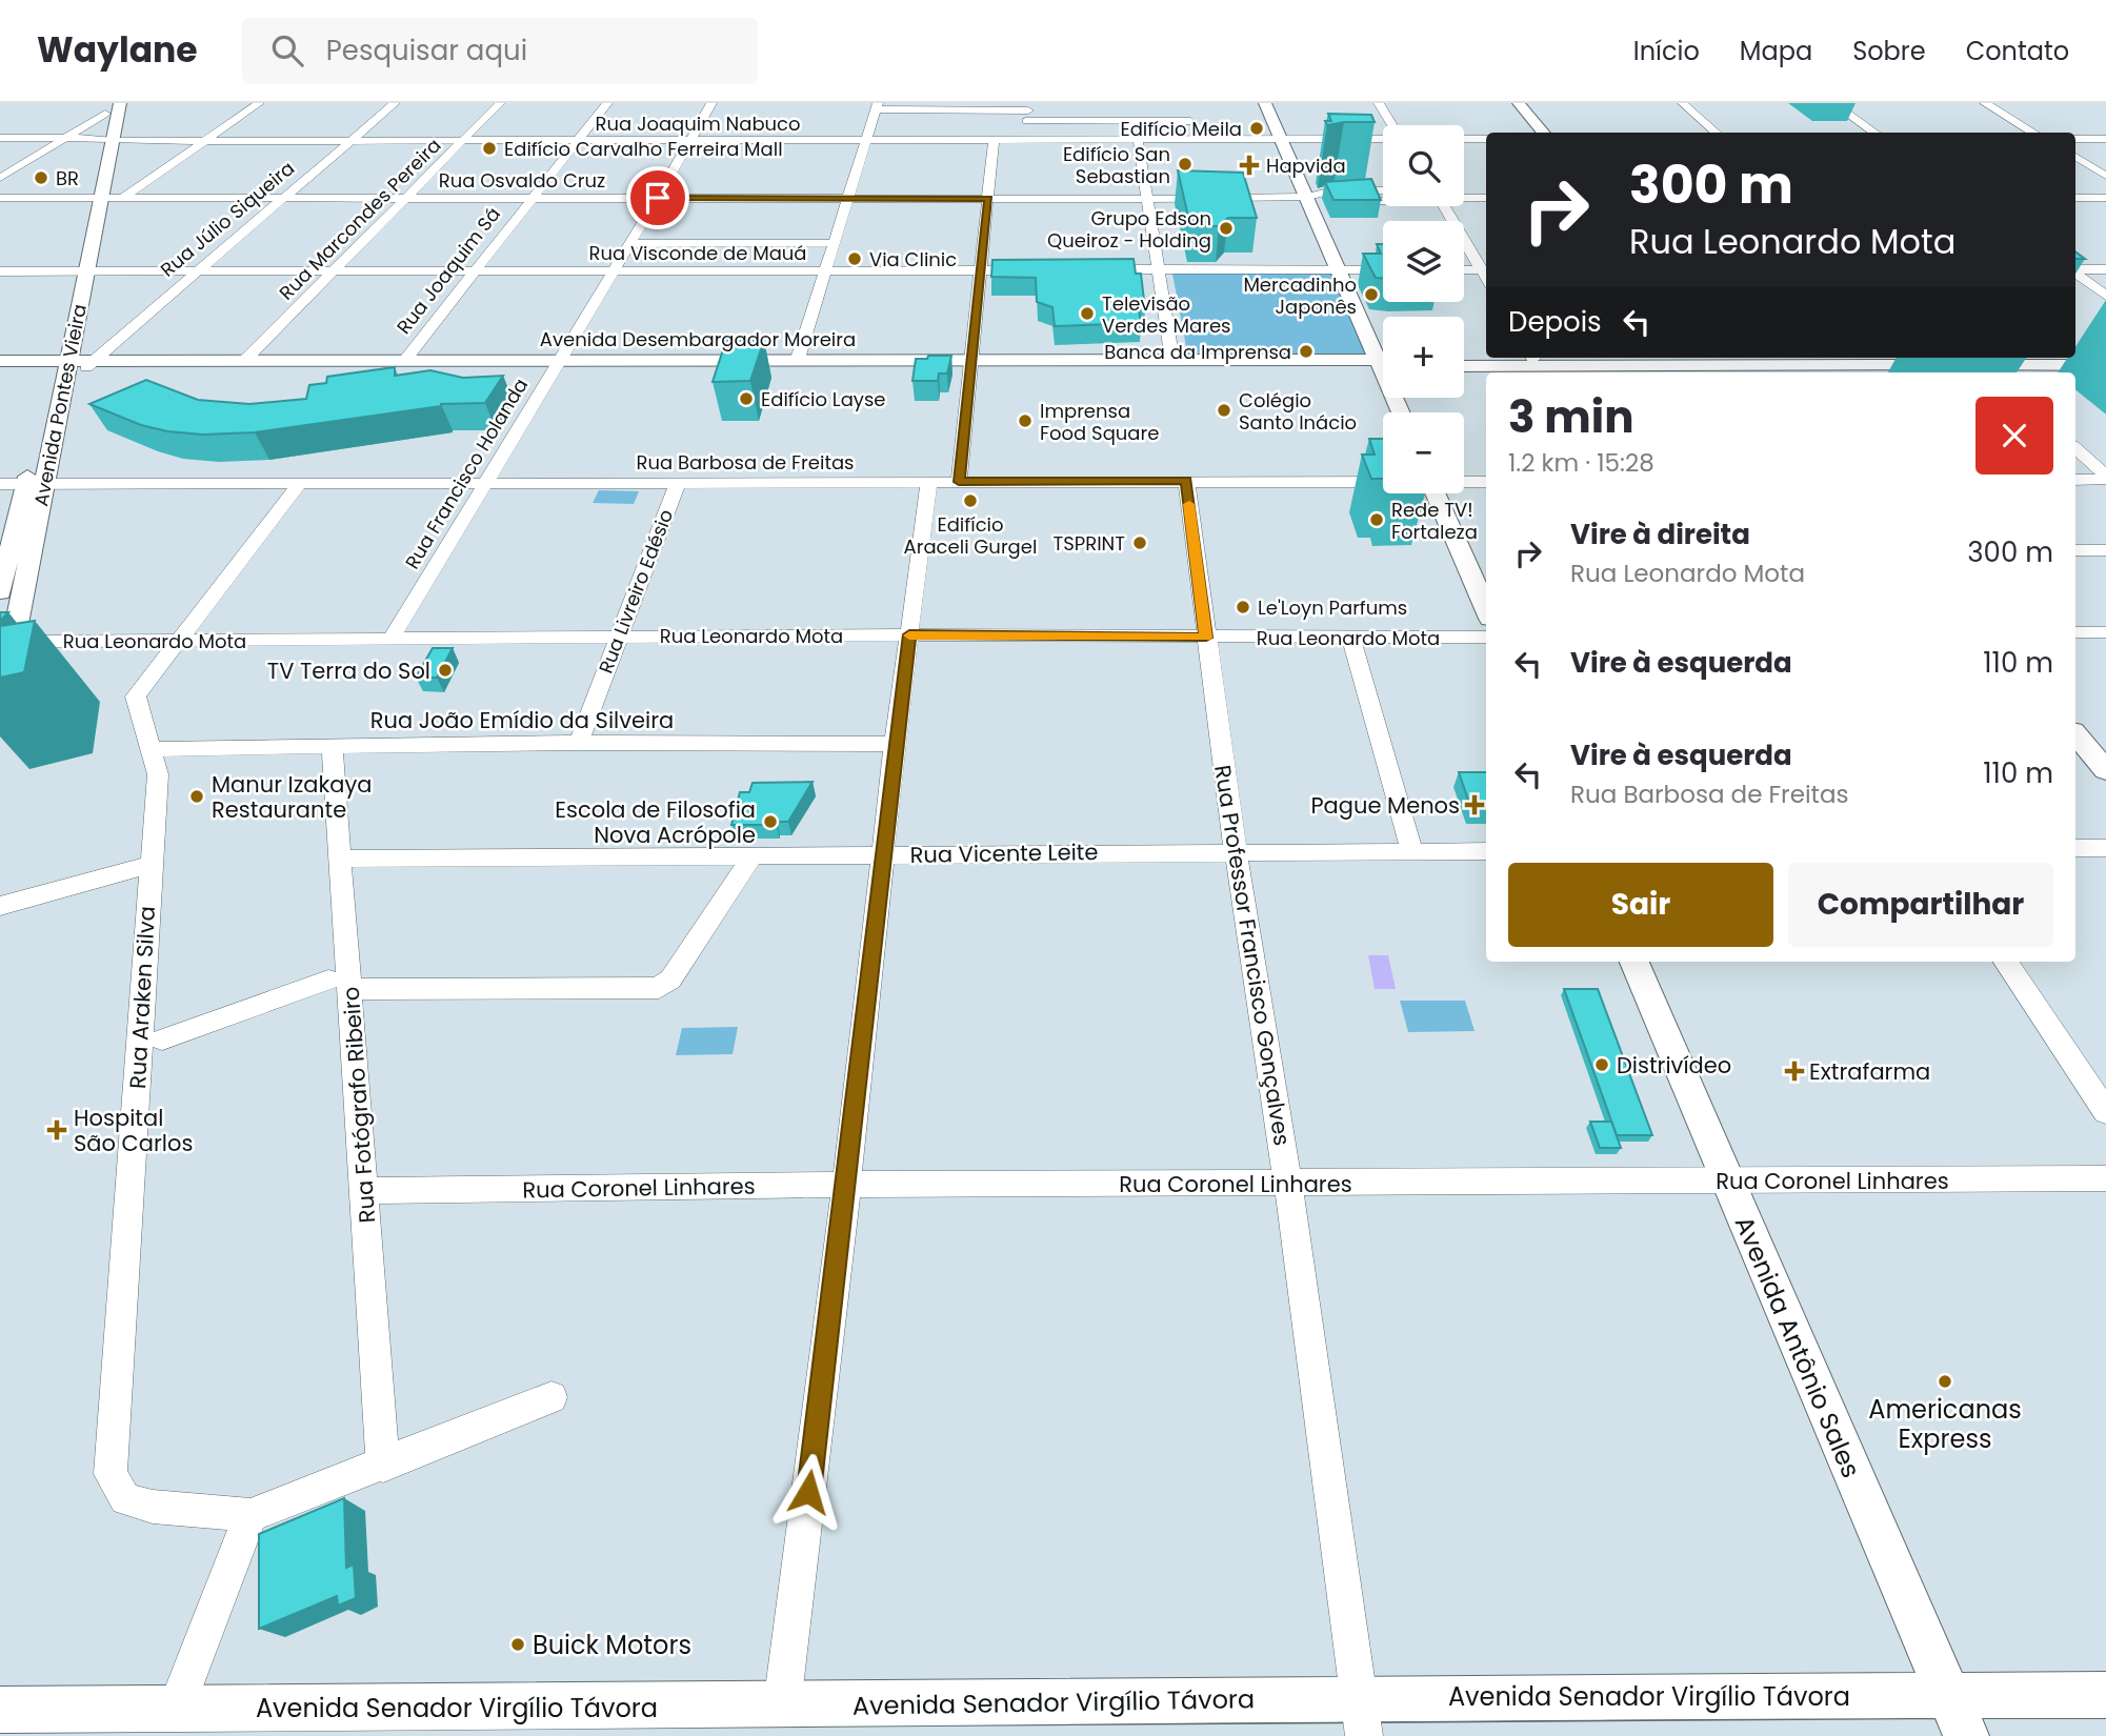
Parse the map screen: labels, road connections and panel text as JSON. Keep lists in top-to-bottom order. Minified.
{"streets":{"main road":["Avenida Desembargador Moreira","Avenida Pontes Vieira","Avenida Antônio Sales","Avenida Senador Virgílio Távora"],"street":["Rua Joaquim Nabuco","Rua Osvaldo Cruz","Rua Júlio Siqueira","Rua Marcondes Pereira","Rua Visconde de Mauá","Rua Joaquim Sá","Rua Barbosa de Freitas","Rua Francisco Holanda","Rua Livreiro Edésio","Rua Leonardo Mota","Rua João Emídio da Silveira","Rua Vicente Leite","Rua Professor Francisco Gonçalves","Rua Araken Silva","Rua Fotógrafo Ribeiro","Rua Coronel Linhares"]},"crossings":[["Rua Joaquim Nabuco","Rua Júlio Siqueira"],["Rua Joaquim Nabuco","Rua Marcondes Pereira"],["Rua Joaquim Nabuco","Rua Joaquim Sá"],["Rua Joaquim Nabuco","Avenida Pontes Vieira"],["Rua Joaquim Nabuco","Rua Francisco Holanda"],["Rua Osvaldo Cruz","Rua Júlio Siqueira"],["Rua Osvaldo Cruz","Rua Marcondes Pereira"],["Rua Osvaldo Cruz","Rua Joaquim Sá"],["Rua Osvaldo Cruz","Avenida Pontes Vieira"],["Rua Osvaldo Cruz","Rua Francisco Holanda"],["Rua Júlio Siqueira","Rua Visconde de Mauá"],["Rua Júlio Siqueira","Avenida Desembargador Moreira"],["Rua Júlio Siqueira","Avenida Pontes Vieira"],["Rua Marcondes Pereira","Rua Visconde de Mauá"],["Rua Marcondes Pereira","Avenida Desembargador Moreira"],["Rua Visconde de Mauá","Rua Joaquim Sá"],["Rua Visconde de Mauá","Avenida Pontes Vieira"],["Rua Visconde de Mauá","Rua Francisco Holanda"],["Rua Joaquim Sá","Avenida Desembargador Moreira"],["Avenida Desembargador Moreira","Avenida Pontes Vieira"],["Avenida Desembargador Moreira","Rua Francisco Holanda"],["Avenida Pontes Vieira","Rua Barbosa de Freitas"],["Avenida Pontes Vieira","Rua Leonardo Mota"],["Rua Barbosa de Freitas","Rua Francisco Holanda"],["Rua Barbosa de Freitas","Rua Livreiro Edésio"],["Rua Barbosa de Freitas","Rua Professor Francisco Gonçalves"],["Rua Francisco Holanda","Rua Leonardo Mota"],["Rua Livreiro Edésio","Rua Leonardo Mota"],["Rua Livreiro Edésio","Rua João Emídio da Silveira"],["Rua Leonardo Mota","Rua Professor Francisco Gonçalves"],["Rua Leonardo Mota","Rua Araken Silva"],["Rua João Emídio da Silveira","Rua Araken Silva"],["Rua João Emídio da Silveira","Rua Fotógrafo Ribeiro"],["Rua Vicente Leite","Rua Professor Francisco Gonçalves"],["Rua Vicente Leite","Rua Fotógrafo Ribeiro"],["Rua Professor Francisco Gonçalves","Rua Coronel Linhares"],["Rua Professor Francisco Gonçalves","Avenida Senador Virgílio Távora"],["Rua Fotógrafo Ribeiro","Rua Coronel Linhares"],["Rua Coronel Linhares","Avenida Antônio Sales"],["Avenida Antônio Sales","Avenida Senador Virgílio Távora"]],"places":{"other":["Edifício Meila","Edifício Carvalho Ferreira Mall","Edifício San Sebastian","BR","Grupo Edson Queiroz - Holding","Via Clinic","Mercadinho Japonês","Televisão Verdes Mares","Banca da Imprensa","Edifício Layse","Colégio Santo Inácio","Imprensa Food Square","Edifício Araceli Gurgel","Rede TV! Fortaleza","TSPRINT","Le'Loyn Parfums","TV Terra do Sol","Manur Izakaya Restaurante","Escola de Filosofia Nova Acrópole","Distrivídeo","Americanas Express","Buick Motors"],"health":["Hapvida","Pague Menos","Extrafarma","Hospital São Carlos"]},"page":{"header":"Waylane","search":"Pesquisar aqui","nav":["Início","Mapa","Sobre","Contato"],"map_buttons":["+","−"],"turn":["300 m","Rua Leonardo Mota"],"then":"Depois","heading":["3 min","1.2 km · 15:28"],"list":[{"name":"Vire à direita","note":"Rua Leonardo Mota","value":"300 m"},{"name":"Vire à esquerda","value":"110 m"},{"name":"Vire à esquerda","note":"Rua Barbosa de Freitas","value":"110 m"}],"buttons":["Sair","Compartilhar"]}}
